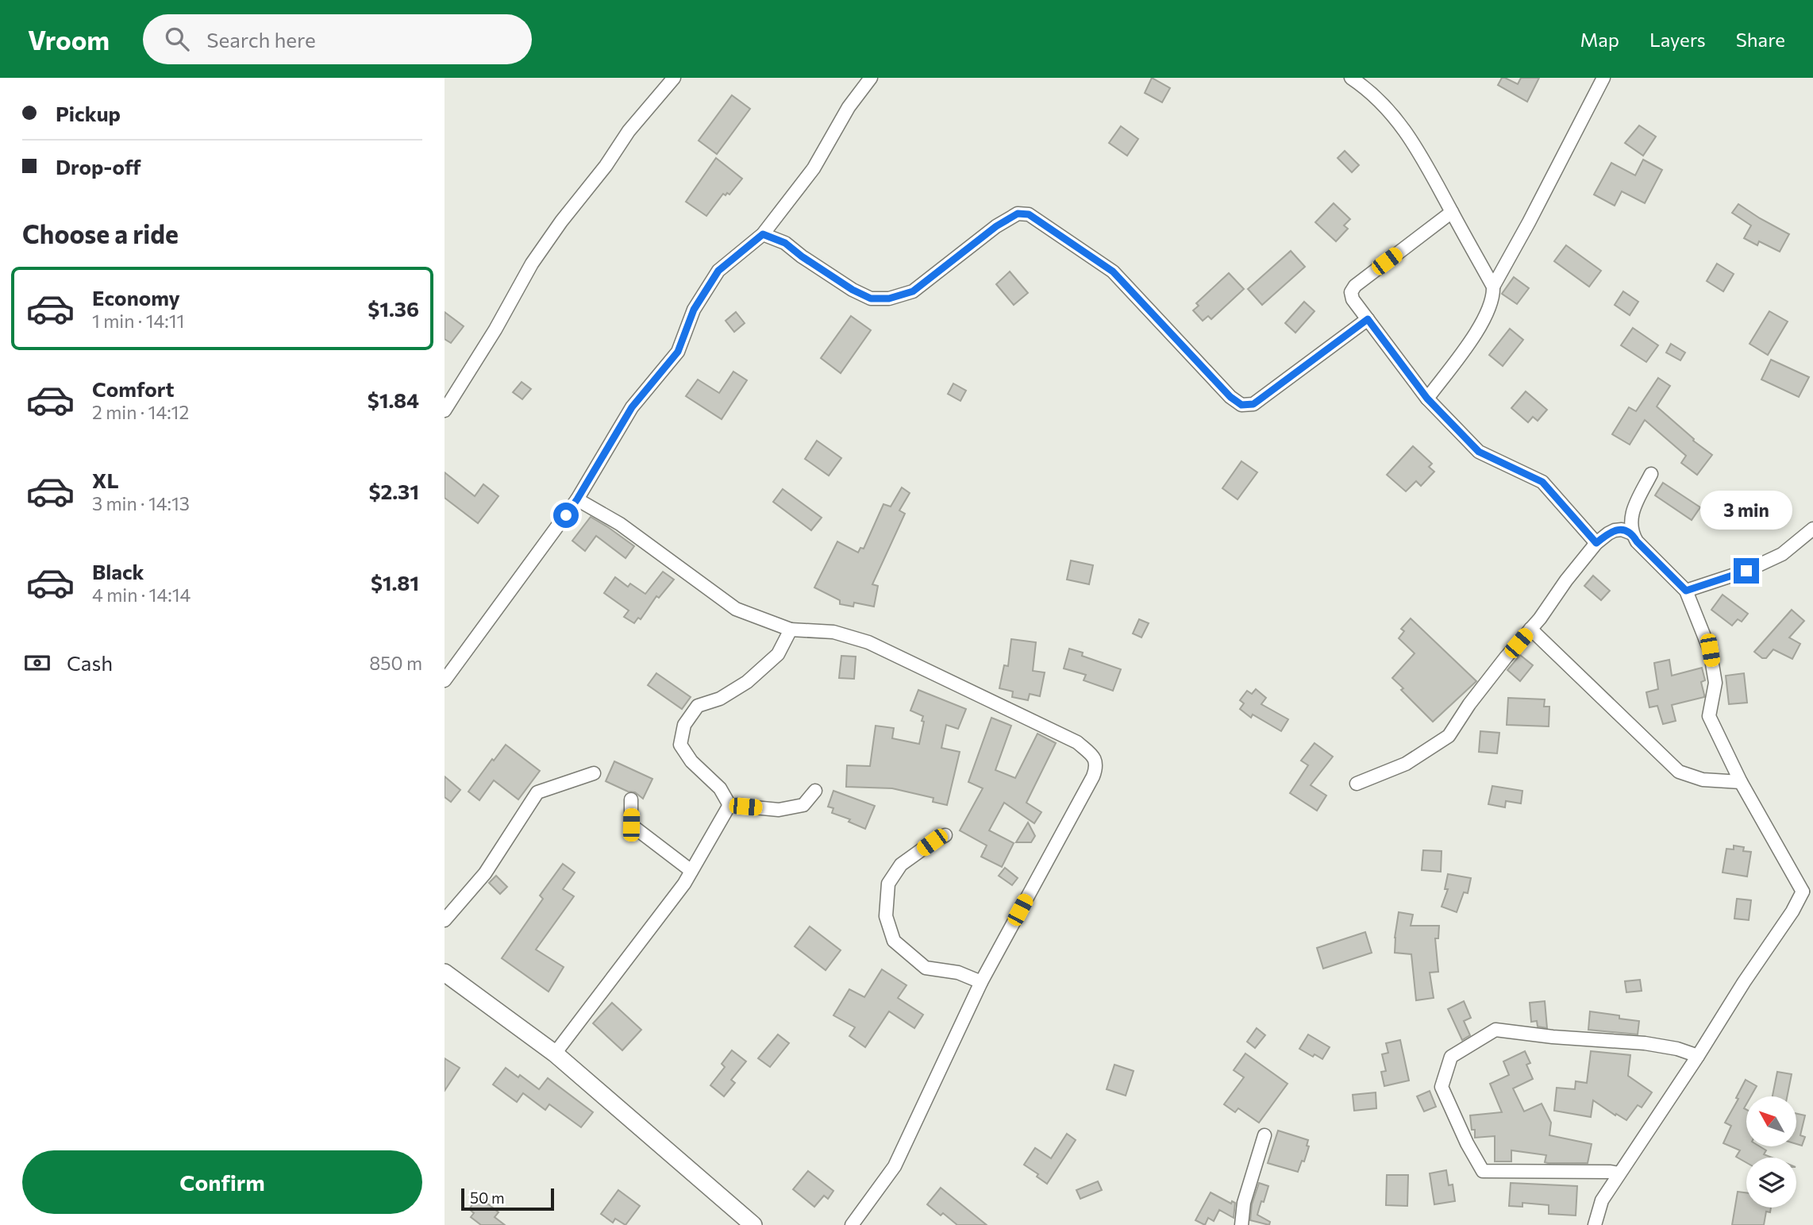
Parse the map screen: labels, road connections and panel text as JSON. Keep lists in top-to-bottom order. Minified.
{"scale_bar":"50 m","north":"top left","page":{"header":"Vroom","search":"Search here","nav":["Map","Layers","Share"],"banner":["Pickup","Drop-off"],"heading":"Choose a ride","list":[{"name":"Economy","note":"1 min · 14:11","value":"$1.36"},{"name":"Comfort","note":"2 min · 14:12","value":"$1.84"},{"name":"XL","note":"3 min · 14:13","value":"$2.31"},{"name":"Black","note":"4 min · 14:14","value":"$1.81"}],"bubble":"3 min","pay":["Cash","850 m"],"buttons":"Confirm","scale":"50 m"}}
